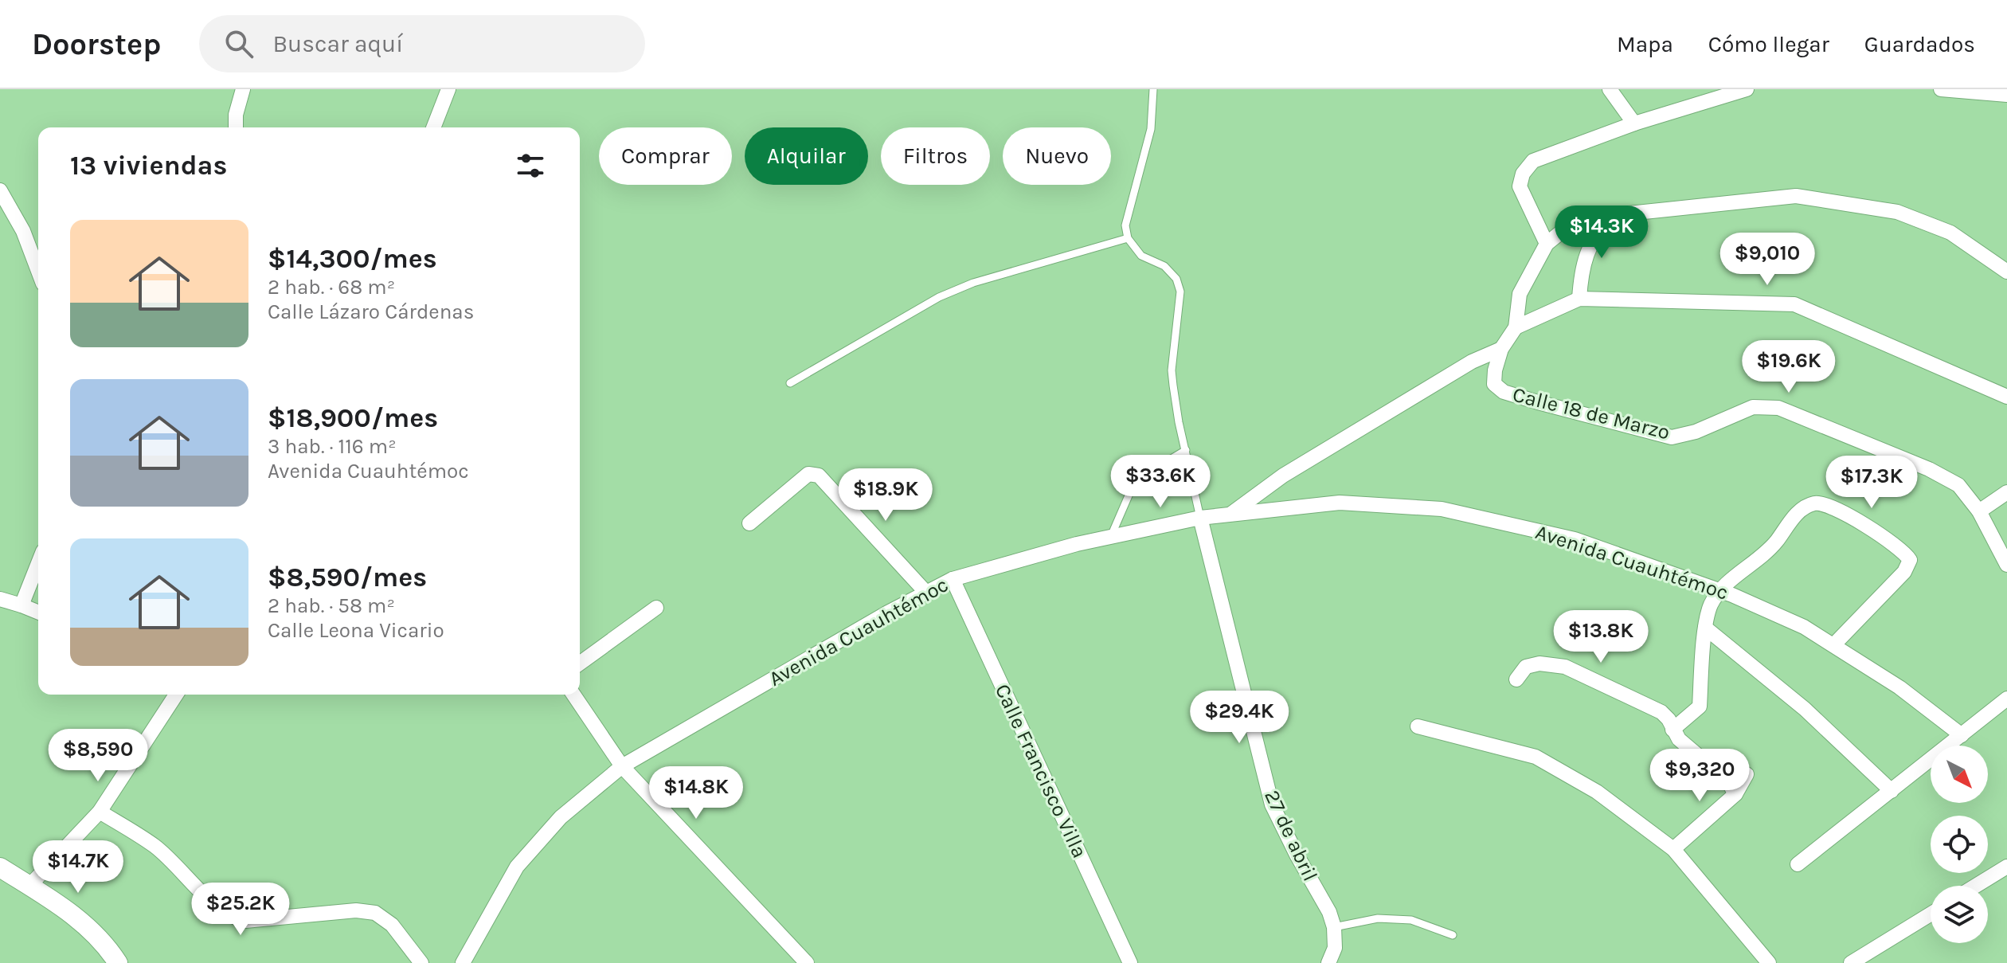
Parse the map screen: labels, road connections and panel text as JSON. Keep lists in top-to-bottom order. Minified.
{"streets":{"street":["Calle 18 de Marzo","Avenida Cuauhtémoc","Calle Francisco Villa","27 de abril"]},"crossings":[["Avenida Cuauhtémoc","Calle Francisco Villa"],["Avenida Cuauhtémoc","27 de abril"]],"north":"bottom right","page":{"header":"Doorstep","search":"Buscar aquí","nav":["Mapa","Cómo llegar","Guardados"],"chip":["Comprar","Alquilar","Filtros","Nuevo"],"heading":"13 viviendas","list":[{"name":"$14,300/mes","note":"2 hab. · 68 m² · Calle Lázaro Cárdenas"},{"name":"$18,900/mes","note":"3 hab. · 116 m² · Avenida Cuauhtémoc"},{"name":"$8,590/mes","note":"2 hab. · 58 m² · Calle Leona Vicario"}],"price":["$14.3K","$9,010","$19.6K","$33.6K","$17.3K","$18.9K","$13.8K","$29.4K","$8,590","$9,320","$14.8K","$14.7K","$25.2K"]}}
